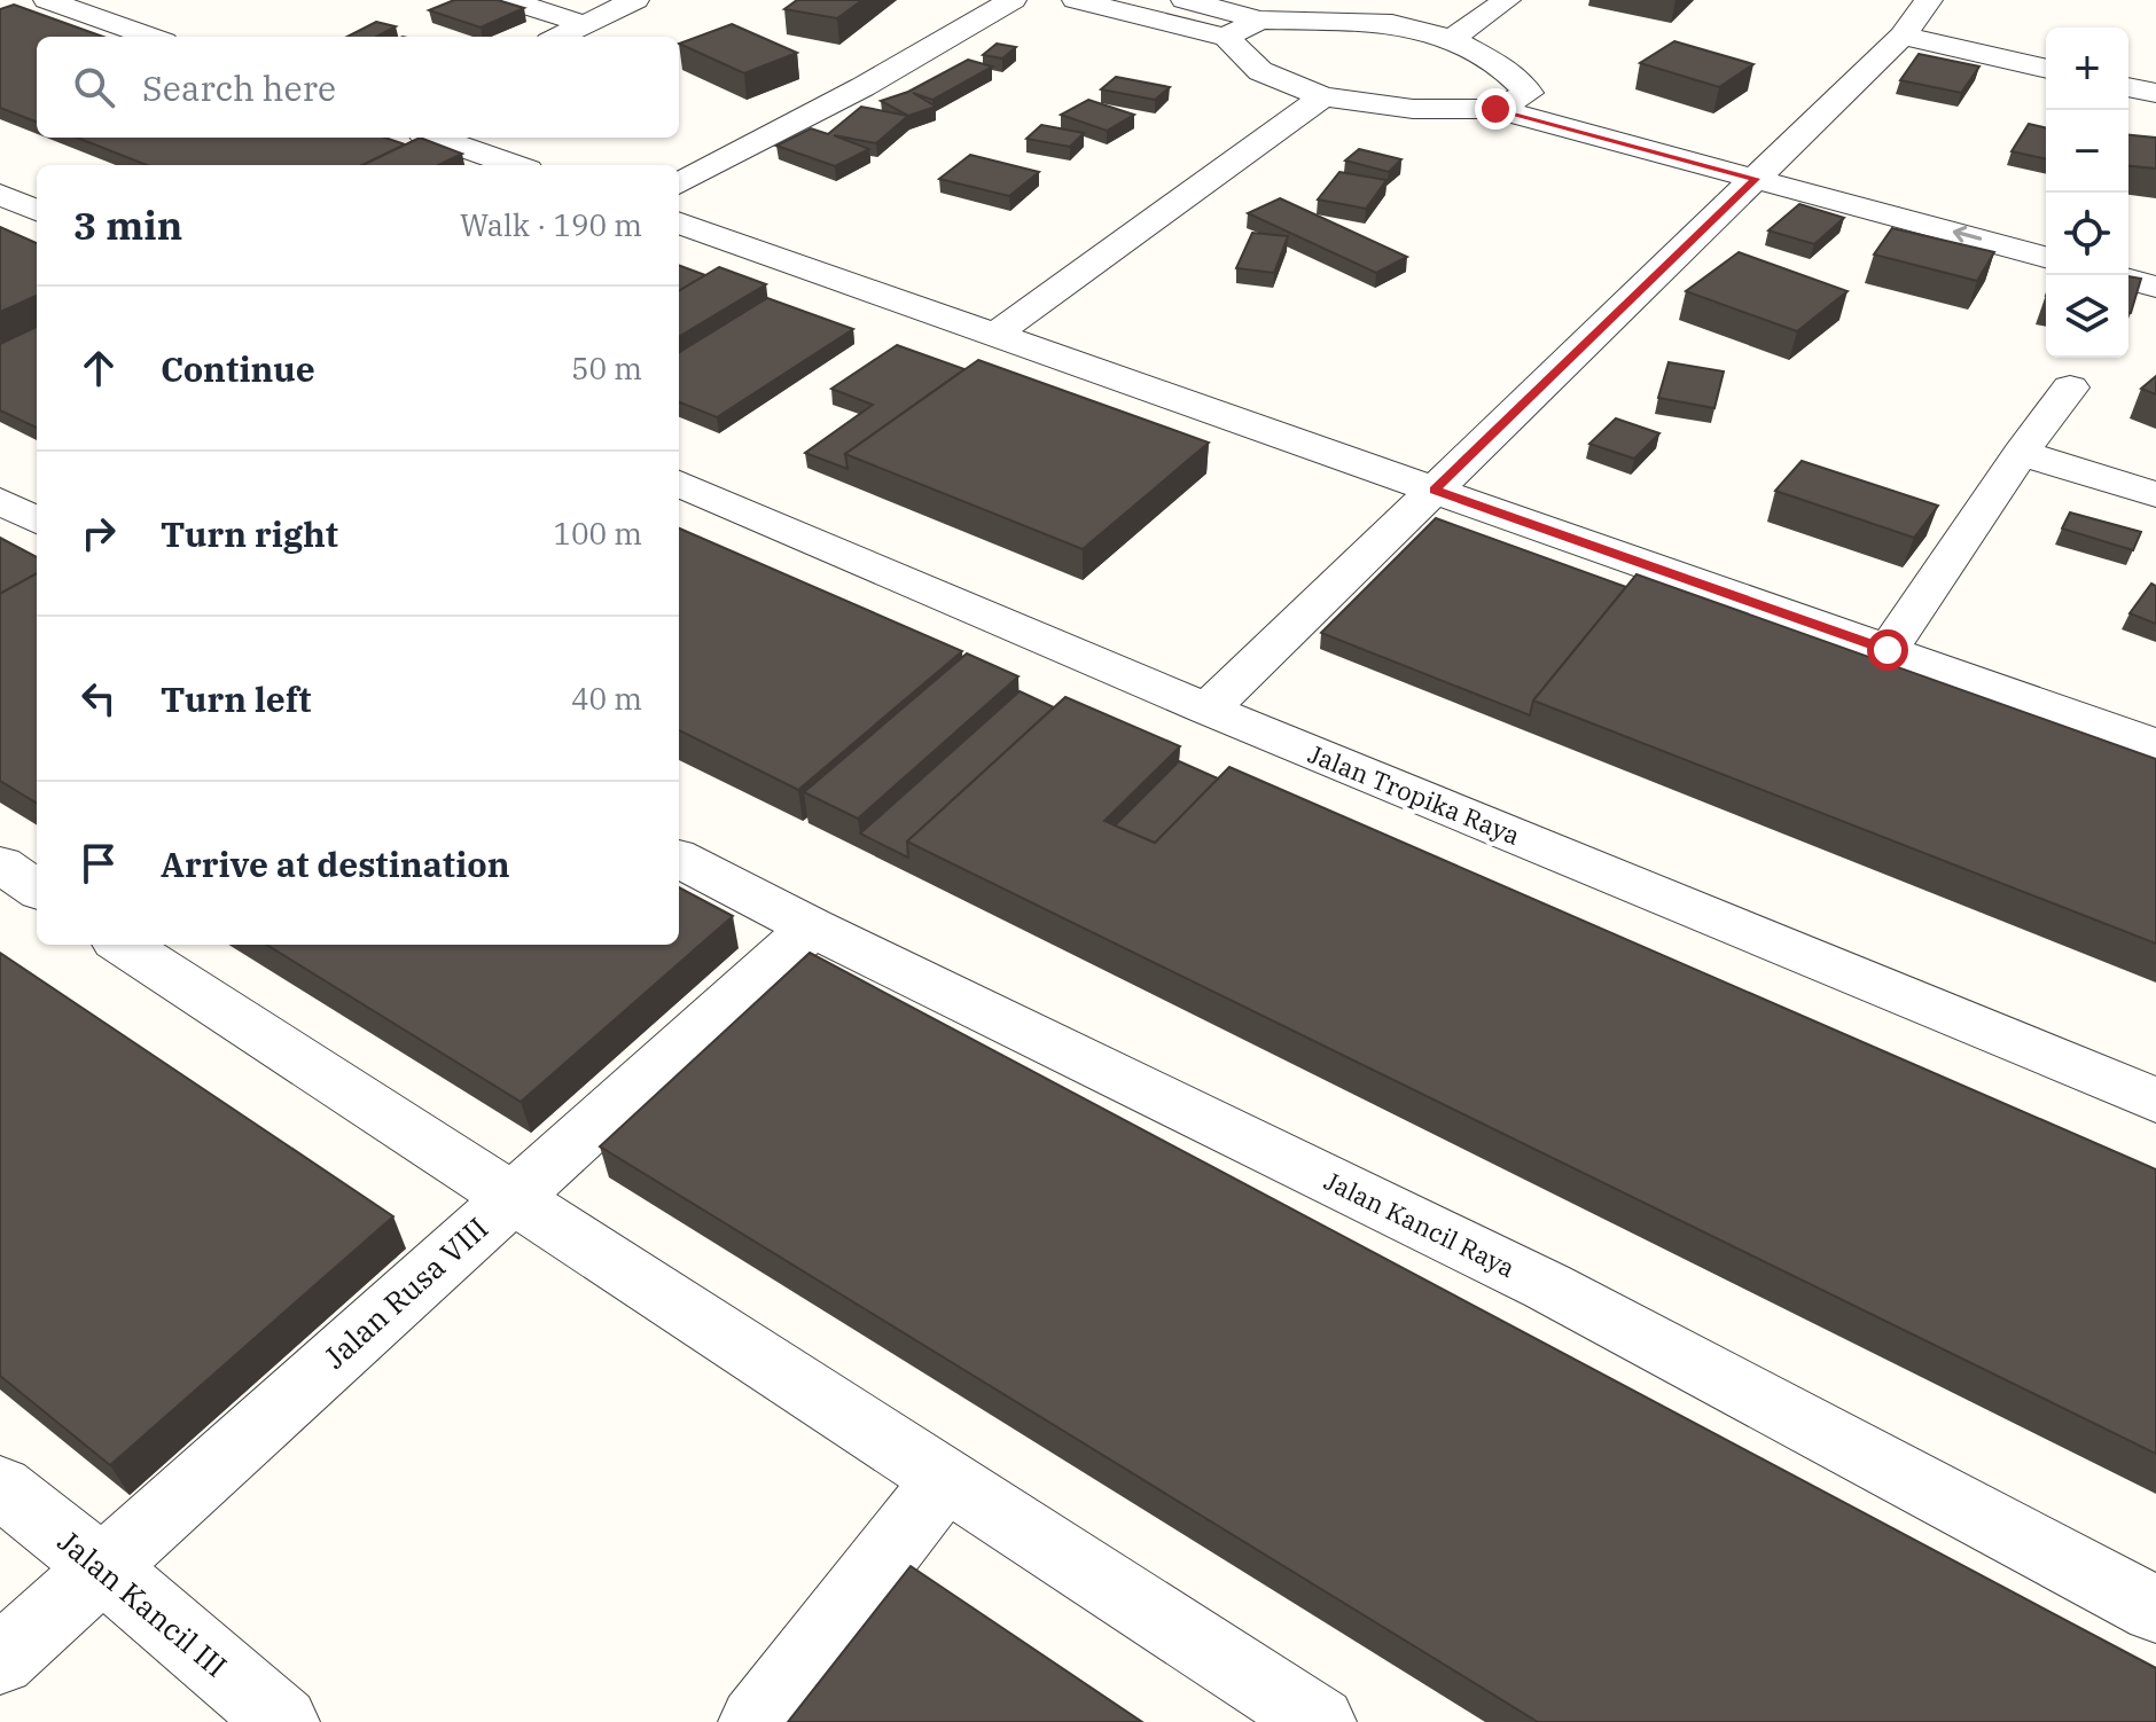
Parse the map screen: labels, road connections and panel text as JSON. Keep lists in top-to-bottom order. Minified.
{"streets":{"street":["Jalan Tropika Raya","Jalan Kancil Raya","Jalan Rusa VIII","Jalan Kancil III"]},"crossings":[["Jalan Kancil Raya","Jalan Rusa VIII"],["Jalan Rusa VIII","Jalan Kancil III"]],"page":{"map_buttons":["+","−"],"search":"Search here","heading":["3 min","Walk · 190 m"],"list":[["Continue","50 m"],["Turn right","100 m"],["Turn left","40 m"],"Arrive at destination"]}}
